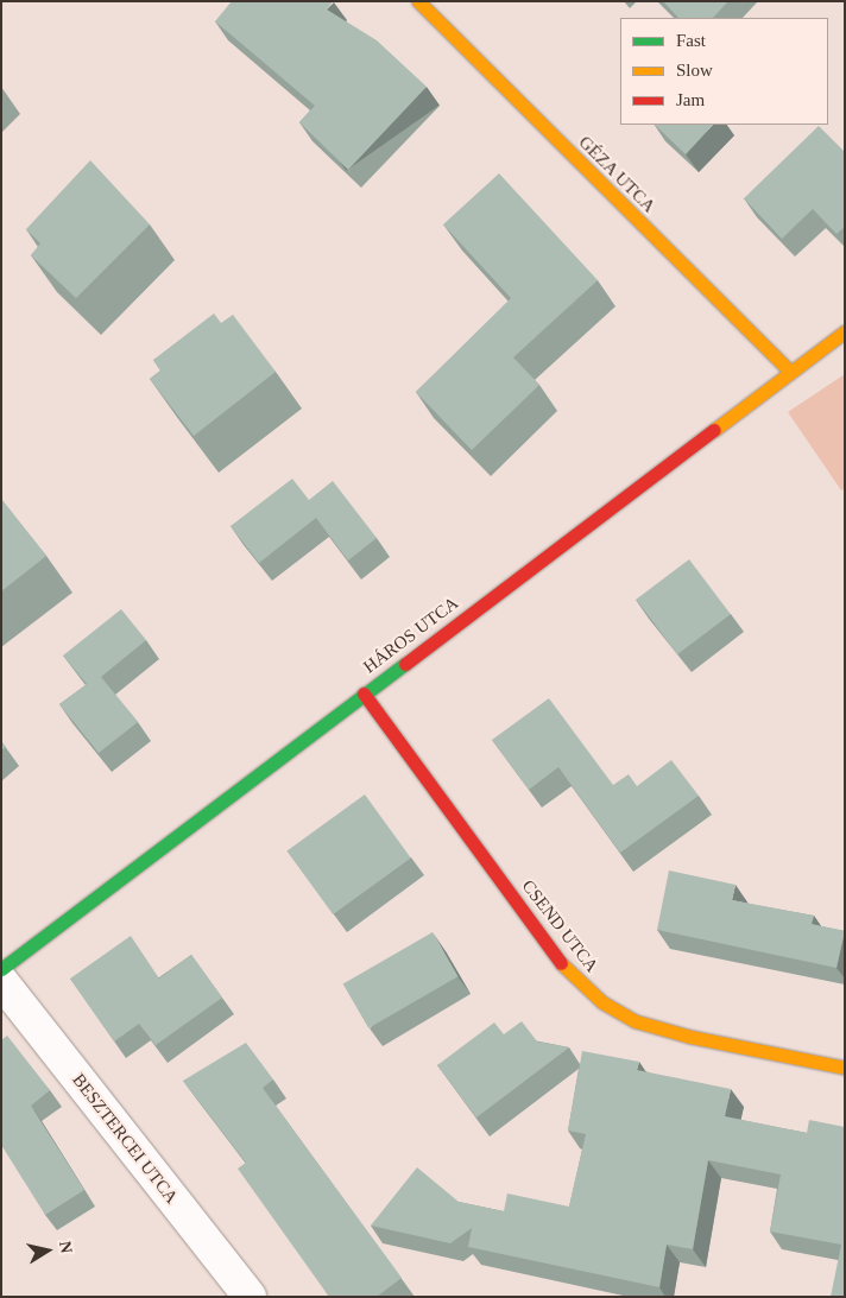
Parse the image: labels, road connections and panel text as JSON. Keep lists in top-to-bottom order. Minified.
{"streets":{"street":["GÉZA UTCA","HÁROS UTCA","CSEND UTCA","BESZTERCEI UTCA"]},"crossings":[["GÉZA UTCA","HÁROS UTCA"],["HÁROS UTCA","CSEND UTCA"]],"legend":["Fast","Slow","Jam"],"north":"right"}
